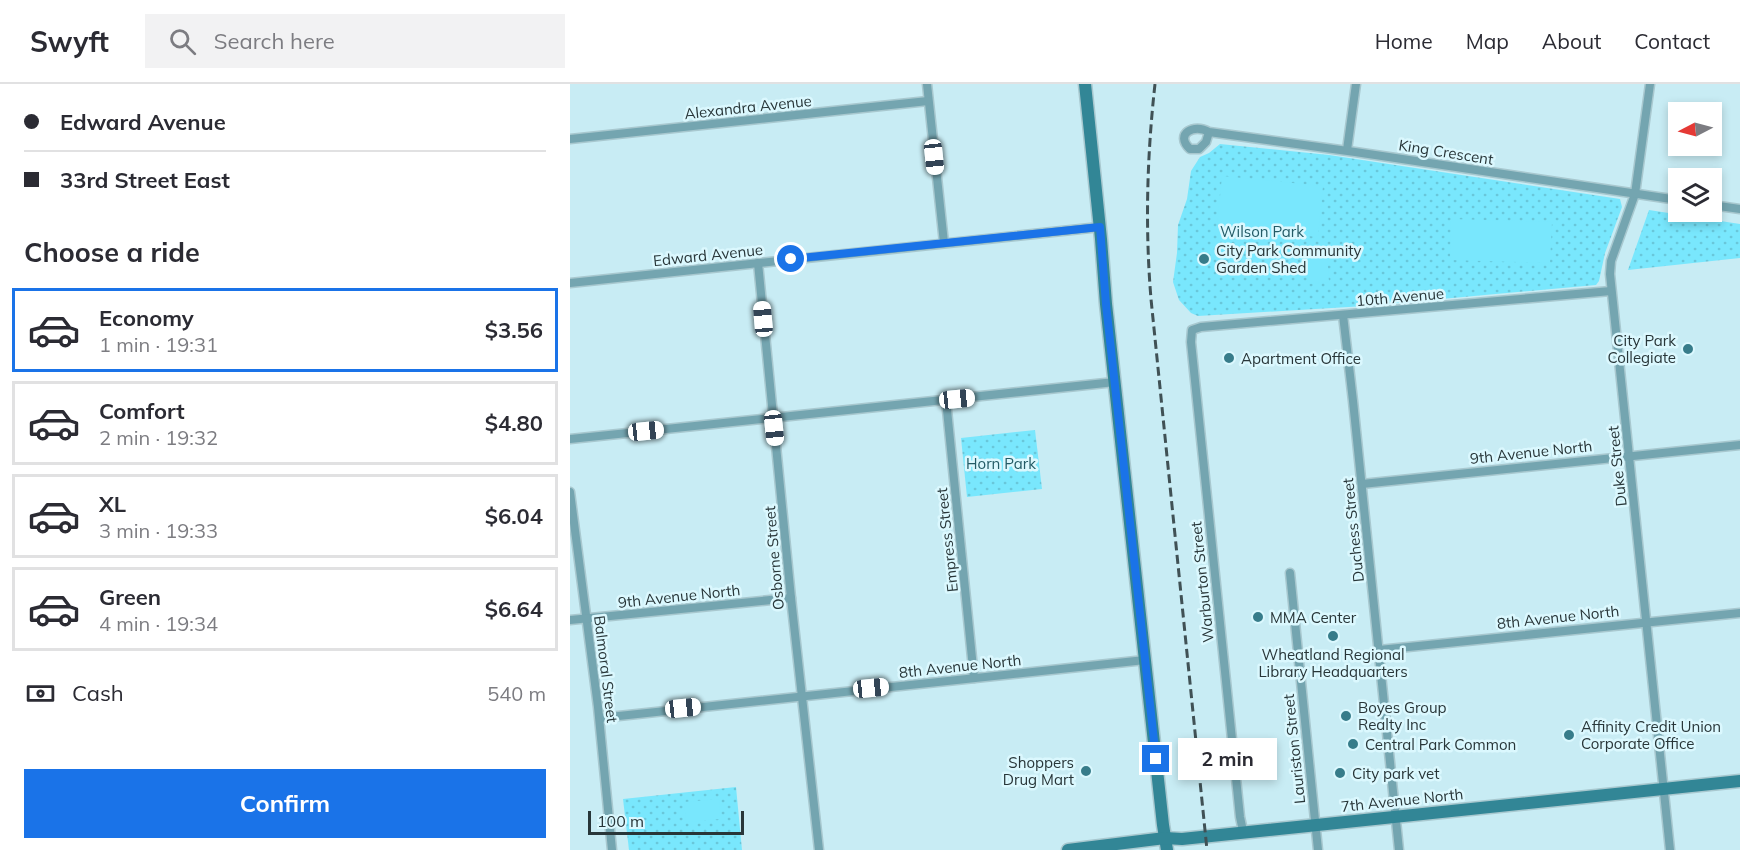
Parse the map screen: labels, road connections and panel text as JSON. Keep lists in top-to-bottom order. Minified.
{"streets":{"street":["Alexandra Avenue","King Crescent","Edward Avenue","10th Avenue","9th Avenue North","Duke Street","Duchess Street","Empress Street","Osborne Street","Warburton Street","8th Avenue North","Balmoral Street","Lauriston Street","7th Avenue North"]},"crossings":[["King Crescent","Duke Street"],["Edward Avenue","Osborne Street"],["10th Avenue","Duke Street"],["10th Avenue","Duchess Street"],["10th Avenue","Warburton Street"],["9th Avenue North","Duke Street"],["9th Avenue North","Duchess Street"],["9th Avenue North","Osborne Street"],["9th Avenue North","Balmoral Street"],["Duke Street","8th Avenue North"],["Duke Street","7th Avenue North"],["Duchess Street","8th Avenue North"],["Duchess Street","7th Avenue North"],["Empress Street","8th Avenue North"],["Osborne Street","8th Avenue North"],["Warburton Street","7th Avenue North"],["8th Avenue North","Balmoral Street"],["Lauriston Street","7th Avenue North"]],"parks":["Wilson Park","Horn Park"],"places":["City Park Community Garden Shed","City Park Collegiate","Apartment Office","MMA Center","Wheatland Regional Library Headquarters","Boyes Group Realty Inc","Affinity Credit Union Corporate Office","Central Park Common","Shoppers Drug Mart","City park vet"],"scale_bar":"100 m","north":"left","page":{"header":"Swyft","search":"Search here","nav":["Home","Map","About","Contact"],"banner":["Edward Avenue","33rd Street East"],"heading":"Choose a ride","list":[{"name":"Economy","note":"1 min · 19:31","value":"$3.56"},{"name":"Comfort","note":"2 min · 19:32","value":"$4.80"},{"name":"XL","note":"3 min · 19:33","value":"$6.04"},{"name":"Green","note":"4 min · 19:34","value":"$6.64"}],"pay":["Cash","540 m"],"bubble":"2 min","buttons":"Confirm","scale":"100 m"}}
